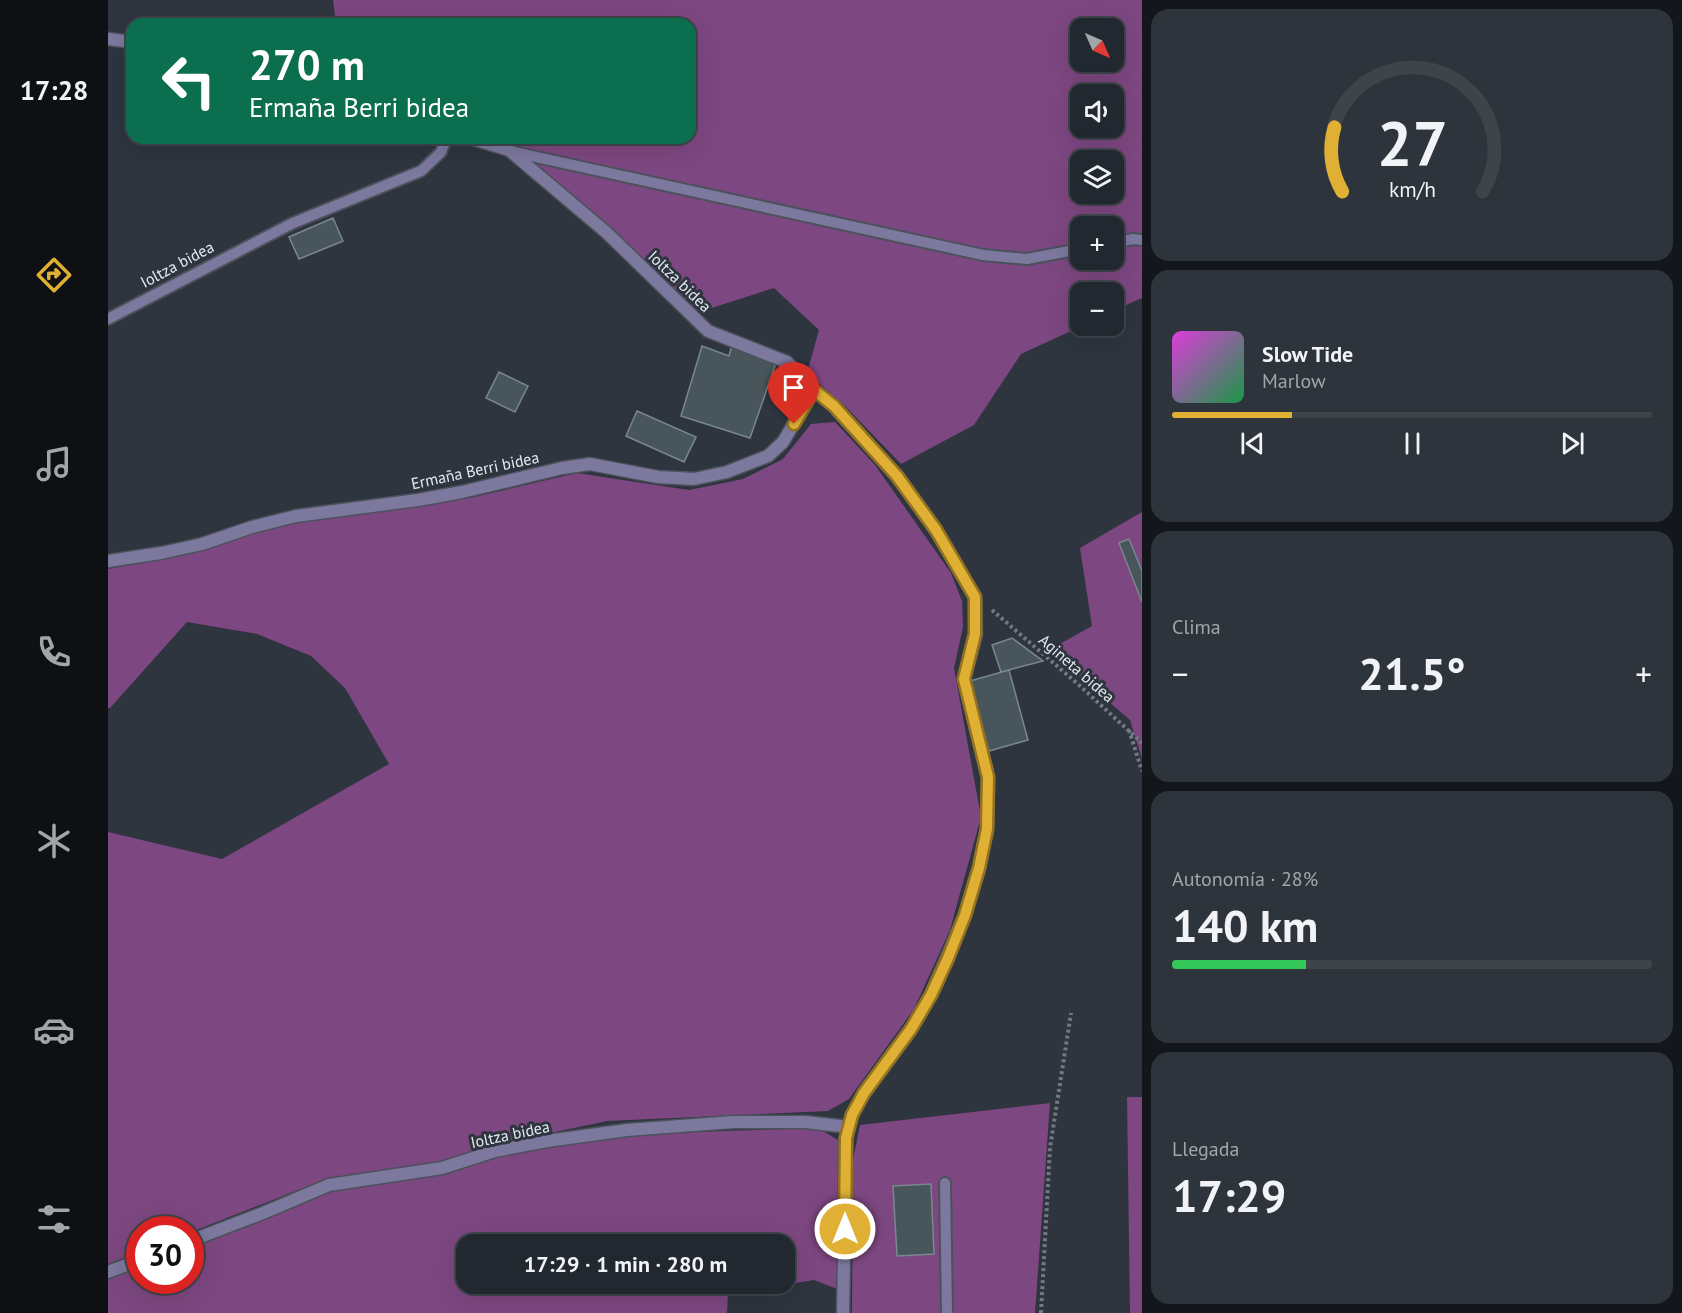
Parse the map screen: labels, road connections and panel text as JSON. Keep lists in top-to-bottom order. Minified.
{"streets":{"street":["Ioltza bidea","Ermaña Berri bidea"],"path":["Agineta bidea"]},"crossings":[["Ioltza bidea","Ermaña Berri bidea"],["Ioltza bidea","Agineta bidea"]],"north":"bottom right","page":{"tabs":"17:28","map_buttons":["+","−"],"turn":["270 m","Ermaña Berri bidea"],"song":["Slow Tide","Marlow"],"tile":["Clima",["Autonomía · 28%","140 km"],["Llegada","17:29"]],"heat":["−","21.5°","+"],"limit":"30","trip":"17:29 · 1 min · 280 m","gauge":["27","km/h"]}}
